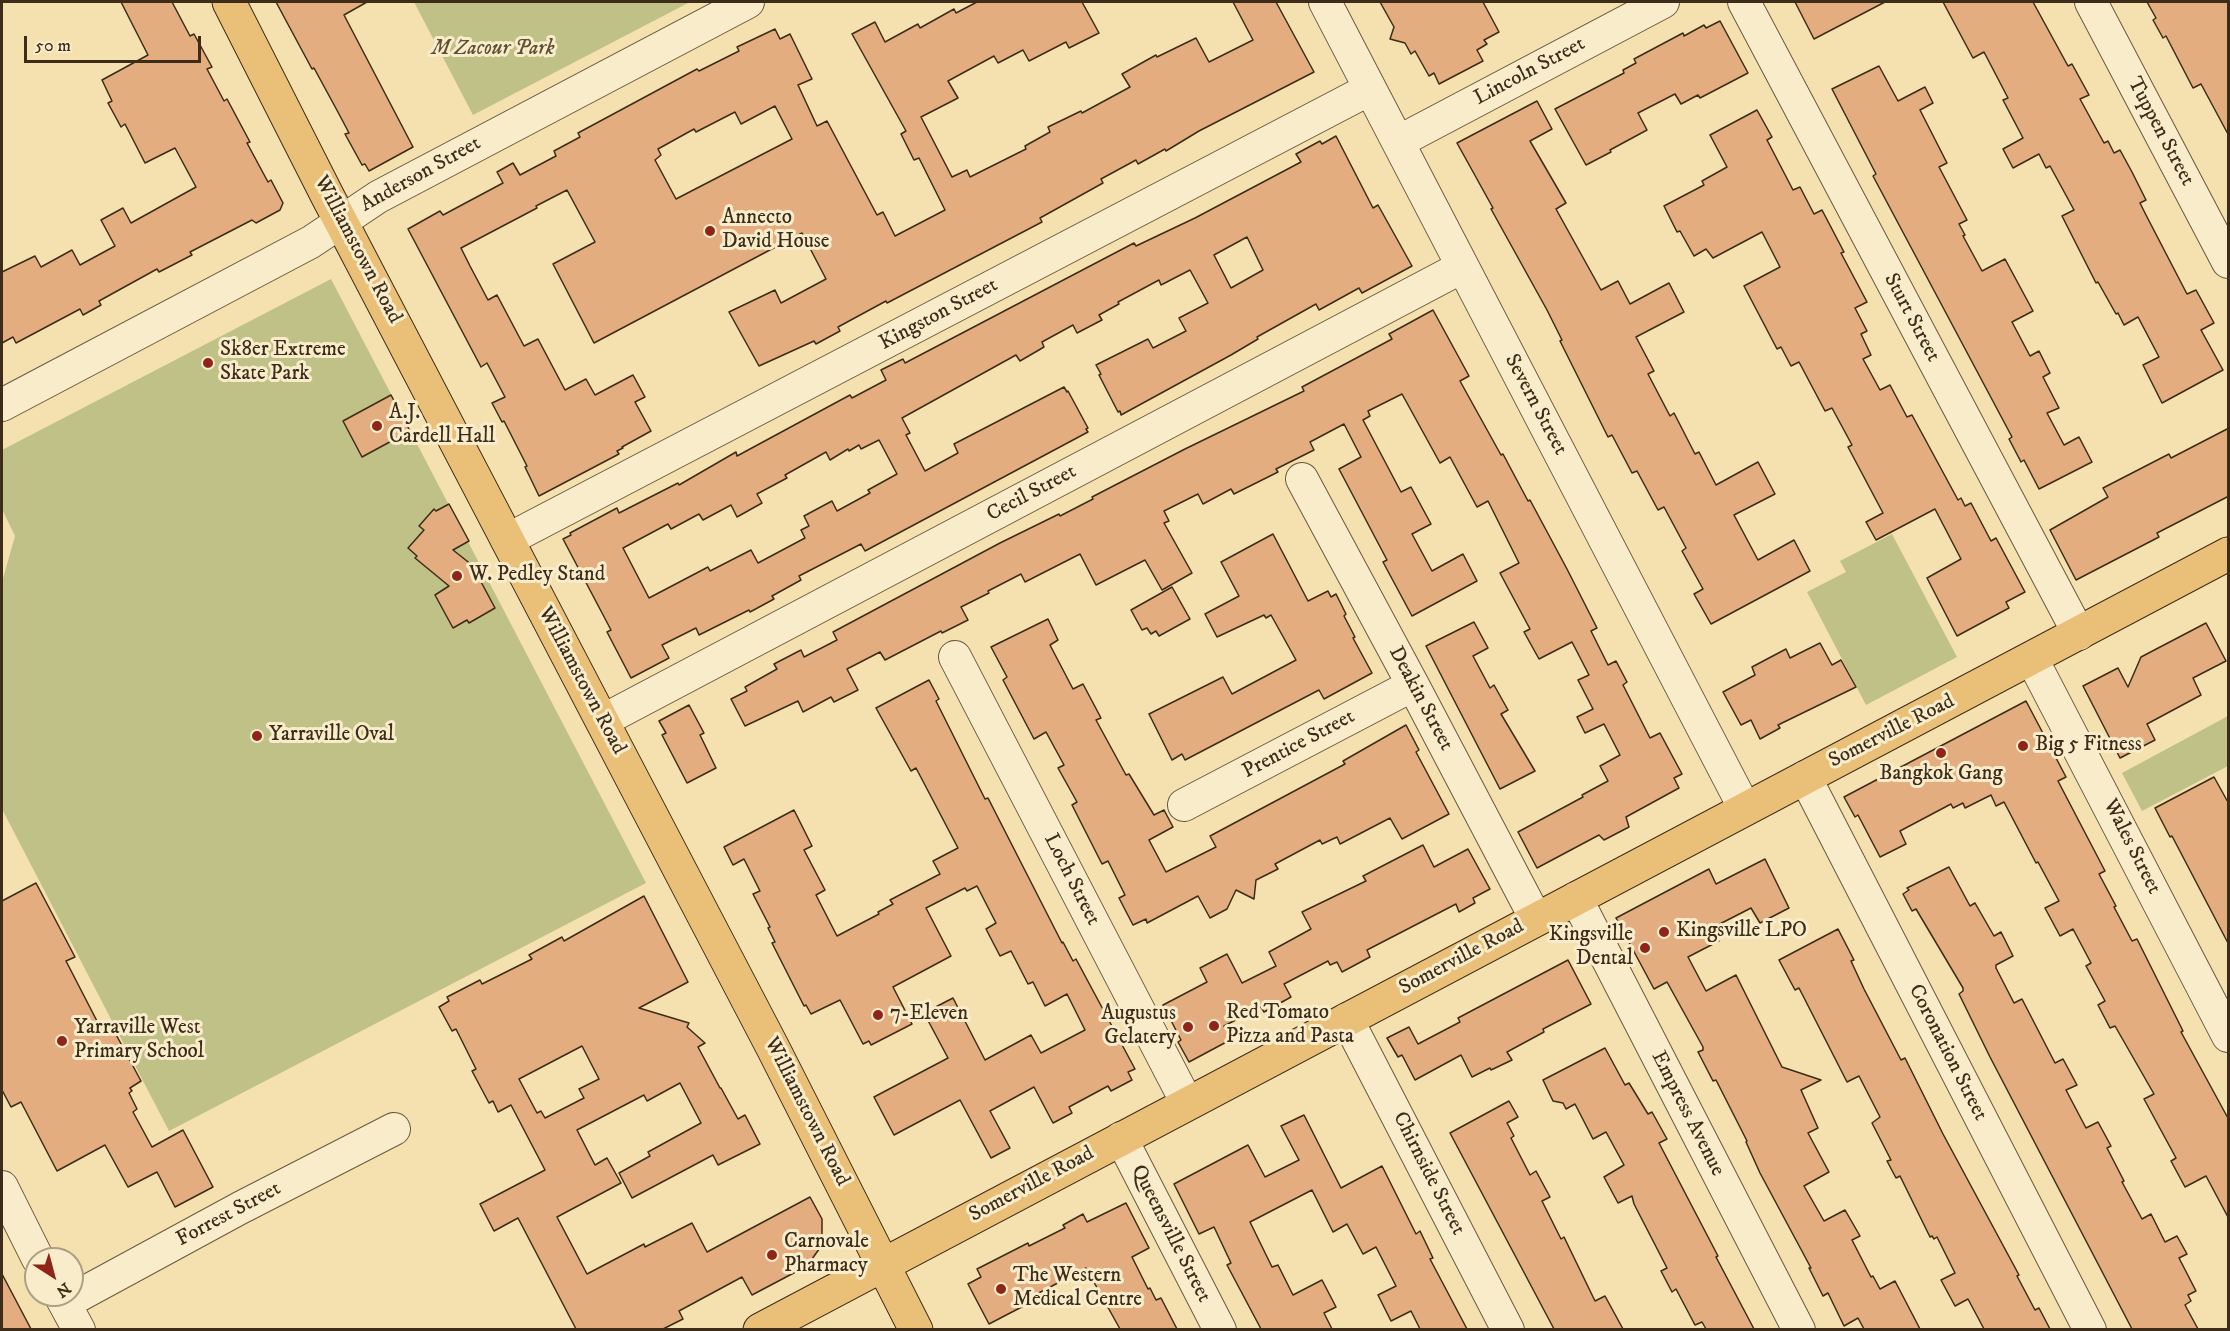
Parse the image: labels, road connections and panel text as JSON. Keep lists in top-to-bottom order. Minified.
{"streets":{"main road":["Williamstown Road","Somerville Road"],"street":["Lincoln Street","Tuppen Street","Anderson Street","Kingston Street","Sturt Street","Severn Street","Cecil Street","Deakin Street","Prentice Street","Wales Street","Loch Street","Coronation Street","Empress Avenue","Chirnside Street","Forrest Street","Queensville Street"]},"crossings":[["Lincoln Street","Severn Street"],["Anderson Street","Williamstown Road"],["Williamstown Road","Kingston Street"],["Williamstown Road","Cecil Street"],["Williamstown Road","Somerville Road"],["Kingston Street","Severn Street"],["Sturt Street","Somerville Road"],["Severn Street","Cecil Street"],["Severn Street","Somerville Road"],["Deakin Street","Somerville Road"],["Deakin Street","Prentice Street"],["Somerville Road","Wales Street"],["Somerville Road","Loch Street"],["Somerville Road","Coronation Street"],["Somerville Road","Empress Avenue"],["Somerville Road","Chirnside Street"],["Somerville Road","Queensville Street"]],"parks":["M Zacour Park"],"places":["Annecto David House","Sk8er Extreme Skate Park","A.J. Cardell Hall","W. Pedley Stand","Yarraville Oval","Big 5 Fitness","Bangkok Gang","Kingsville LPO","Kingsville Dental","7-Eleven","Red Tomato Pizza and Pasta","Augustus Gelatery","Yarraville West Primary School","Carnovale Pharmacy","The Western Medical Centre"],"scale_bar":"50 m","north":"bottom right"}
